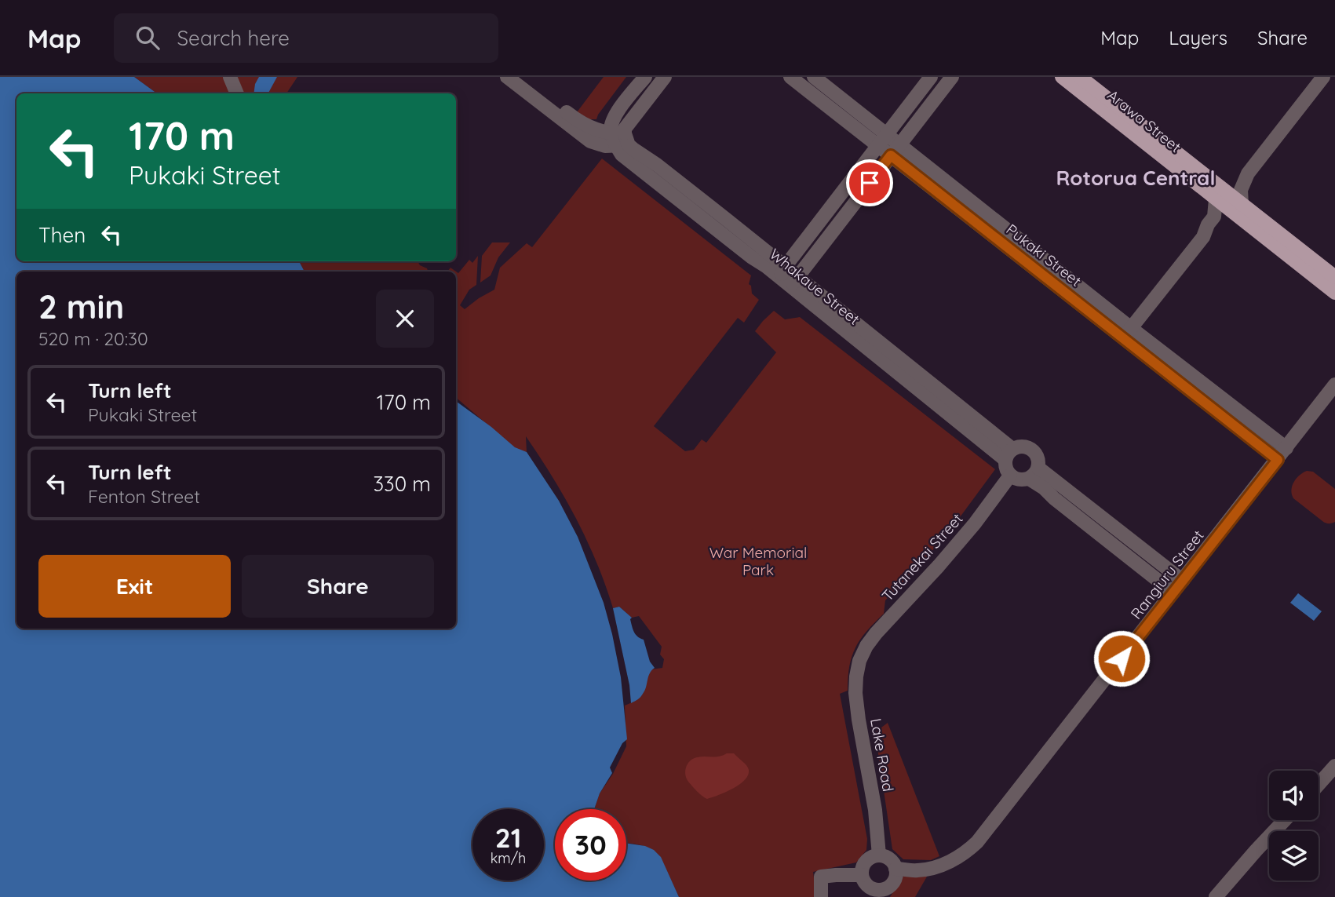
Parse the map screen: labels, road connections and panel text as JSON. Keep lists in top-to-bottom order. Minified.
{"streets":{"main road":["Arawa Street"],"street":["Pukaki Street","Whakaue Street","Tutanekai Street","Rangiuru Street","Lake Road"]},"crossings":[["Pukaki Street","Rangiuru Street"],["Whakaue Street","Tutanekai Street"],["Tutanekai Street","Lake Road"],["Rangiuru Street","Lake Road"]],"districts":["Rotorua Central"],"parks":["War Memorial Park"],"page":{"header":"Map","search":"Search here","nav":["Map","Layers","Share"],"turn":["170 m","Pukaki Street"],"then":"Then","heading":["2 min","520 m · 20:30"],"list":[{"name":"Turn left","note":"Pukaki Street","value":"170 m"},{"name":"Turn left","note":"Fenton Street","value":"330 m"}],"buttons":["Exit","Share"],"speed":"21 km/h","limit":"30"}}
